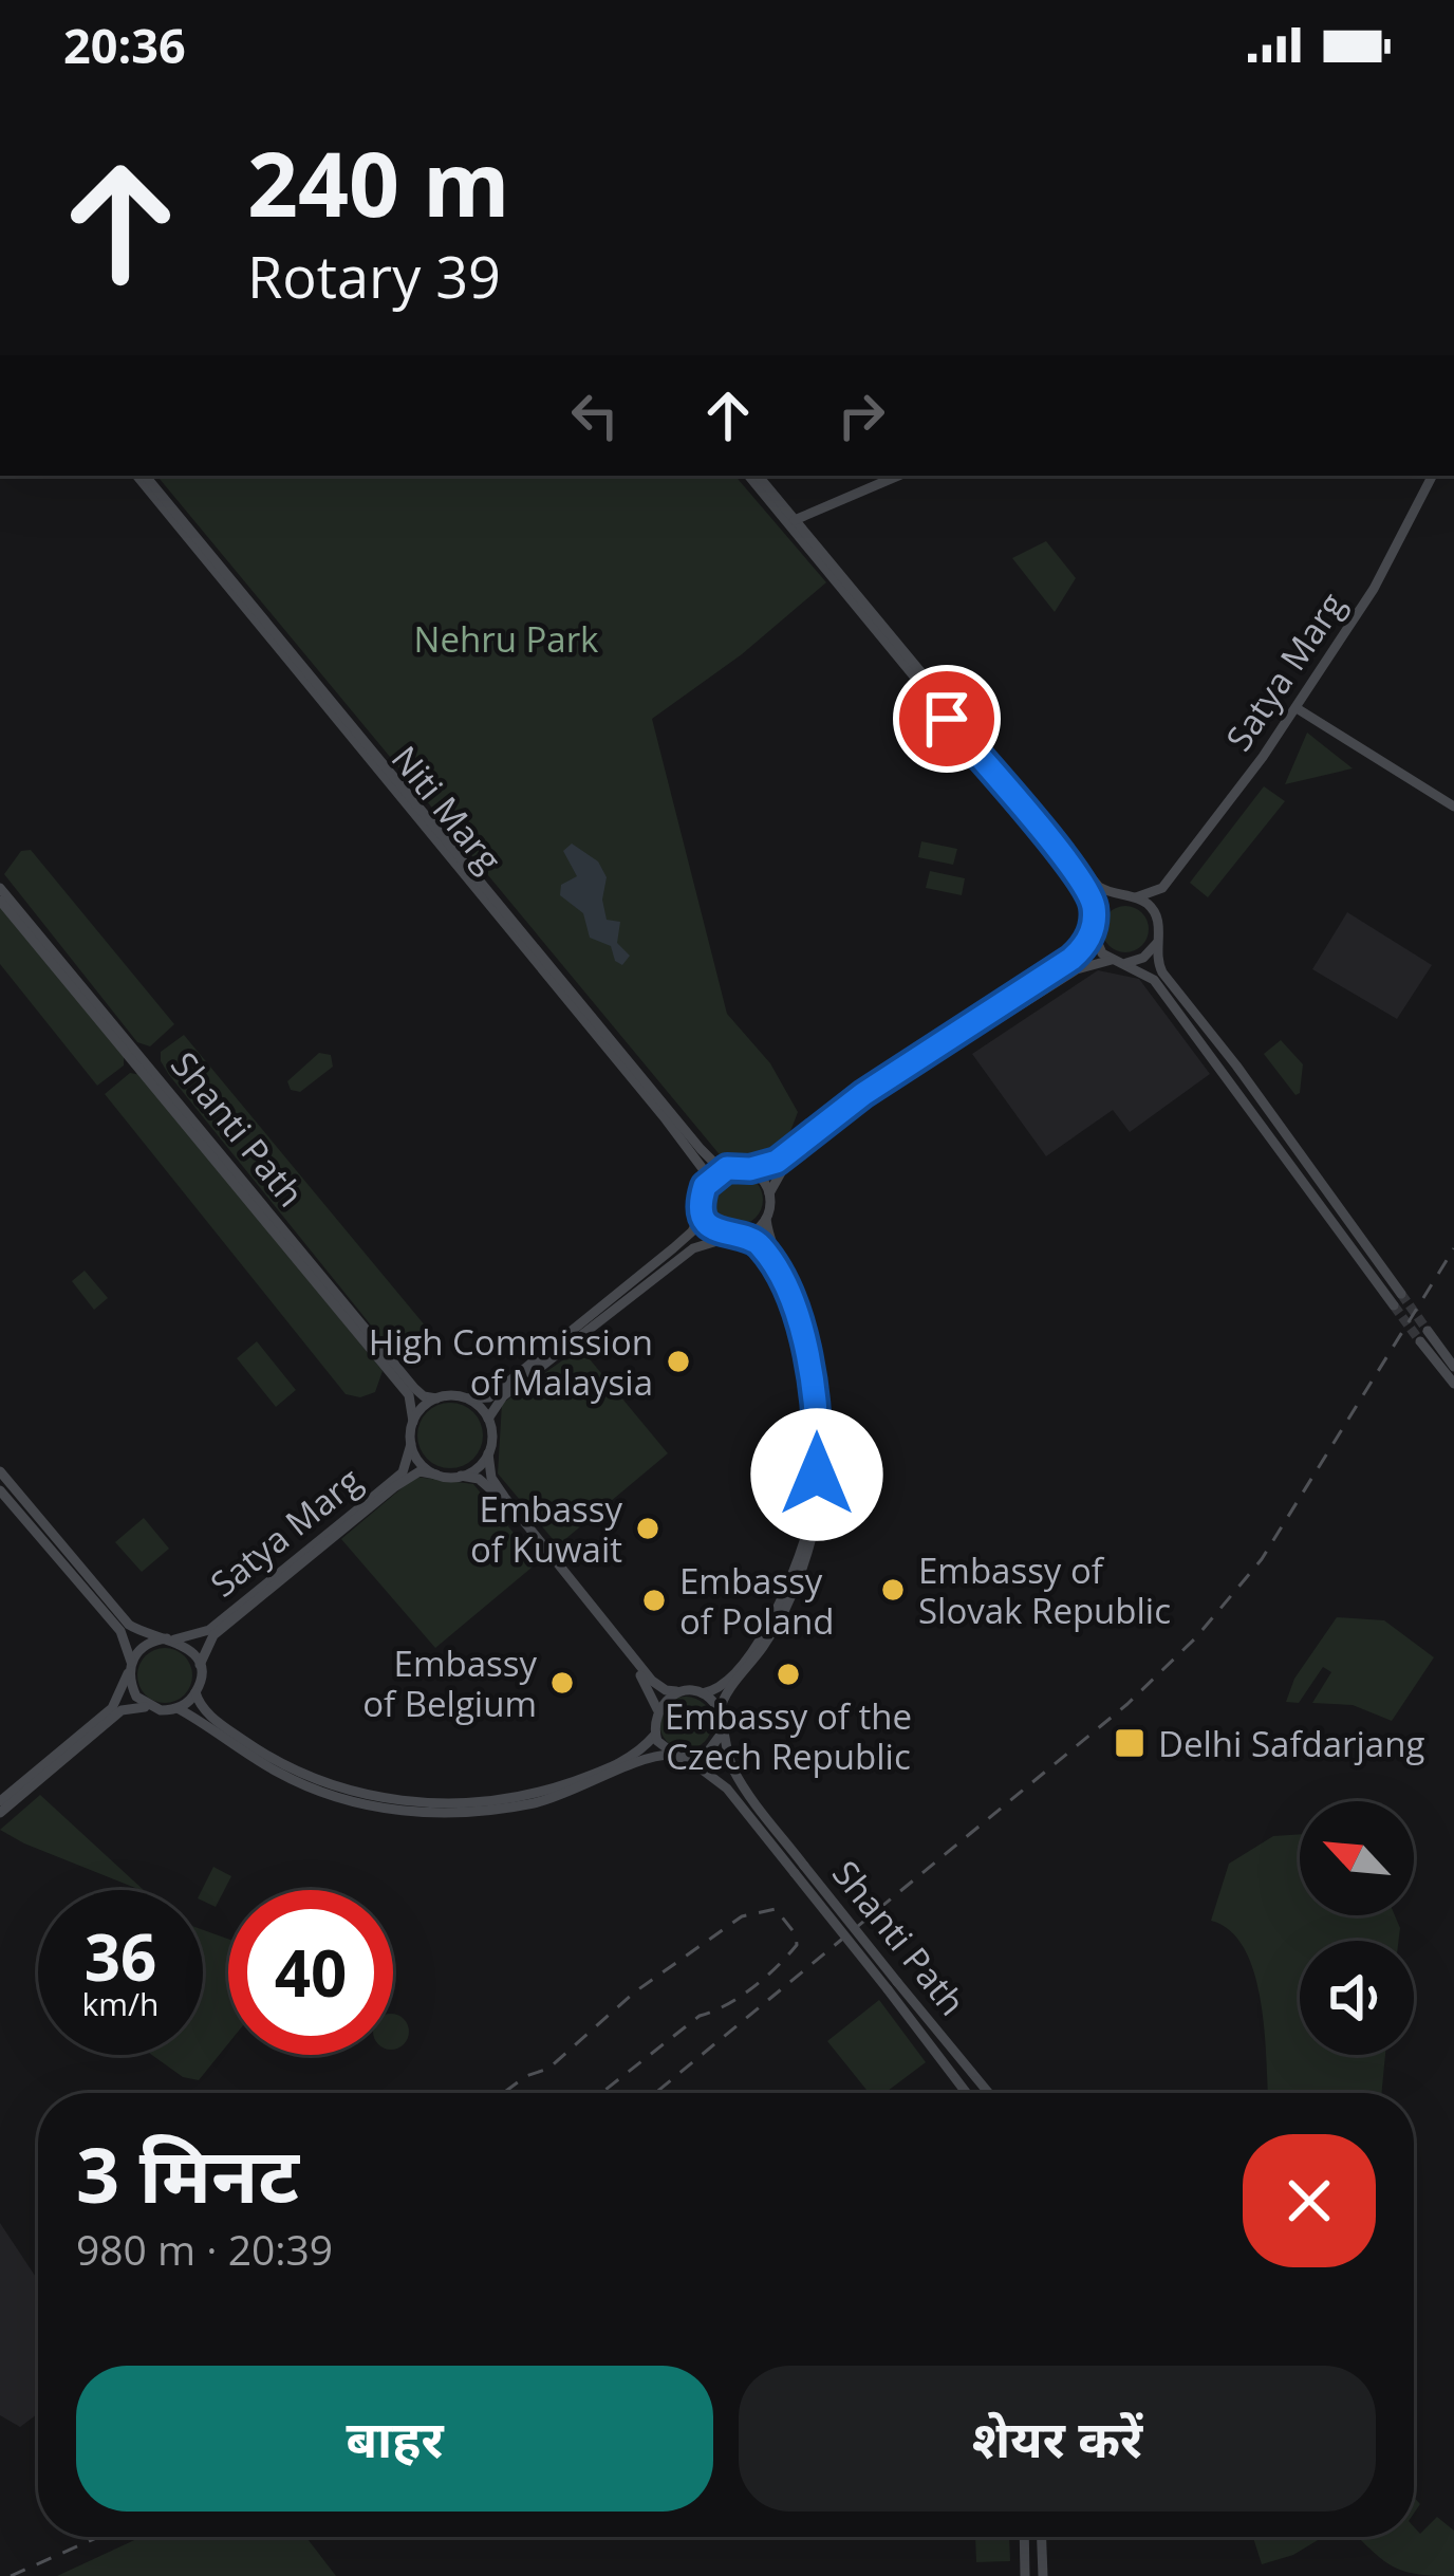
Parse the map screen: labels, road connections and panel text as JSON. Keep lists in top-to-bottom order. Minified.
{"streets":{"main road":["Satya Marg","Niti Marg","Shanti Path"]},"crossings":[["Satya Marg","Shanti Path"]],"parks":["Nehru Park"],"places":{"other":["High Commission of Malaysia","Embassy of Kuwait","Embassy of Slovak Republic","Embassy of Poland","Embassy of the Czech Republic","Embassy of Belgium"],"transit":["Delhi Safdarjang"]},"north":"top left","page":{"status":"20:36","turn":["240 m","Rotary 39"],"speed":"36 km/h","limit":"40","heading":["3 मिनट","980 m · 20:39"],"buttons":["बाहर","शेयर करें"]}}
